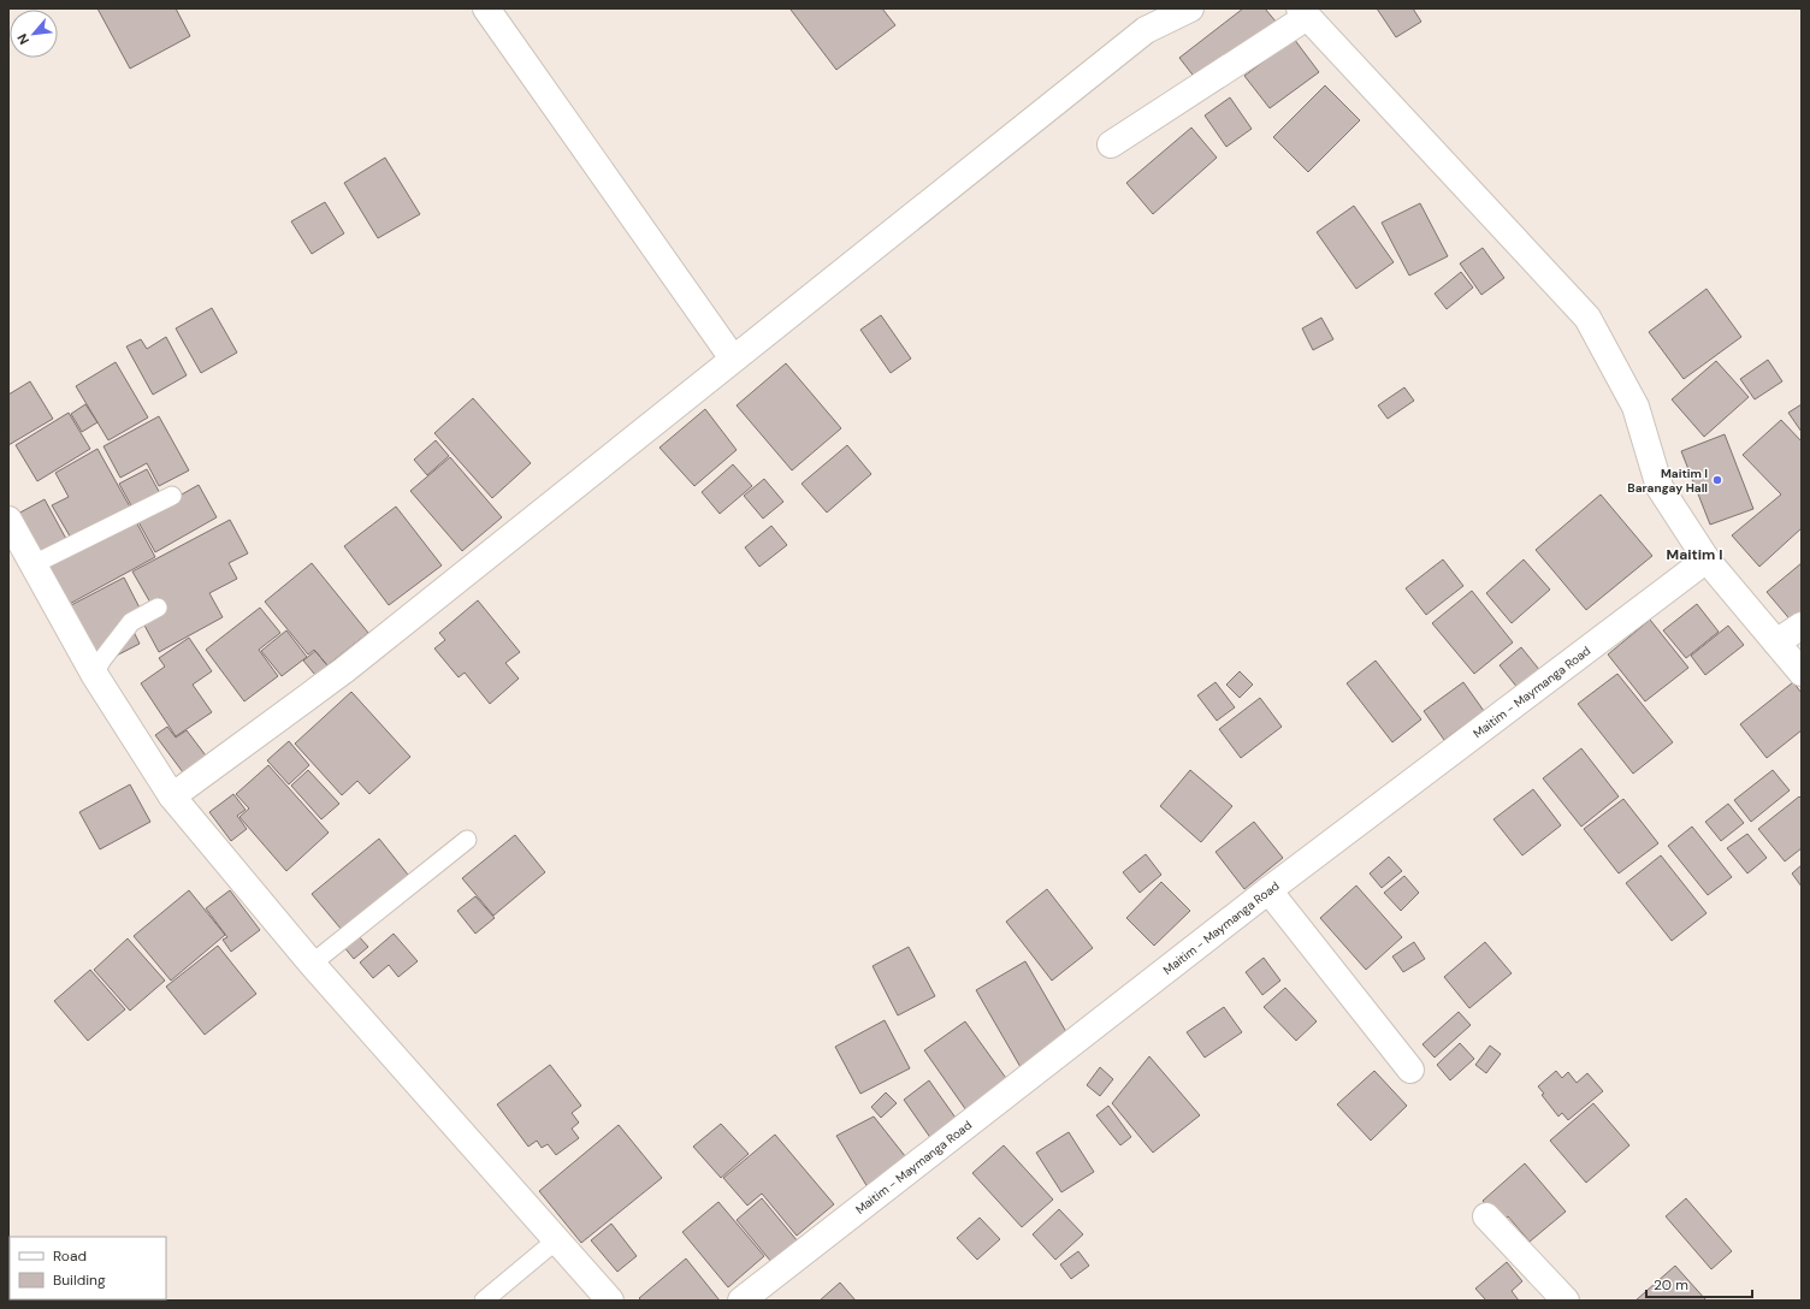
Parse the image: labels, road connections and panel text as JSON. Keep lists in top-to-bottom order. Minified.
{"streets":{"street":["Maitim - Maymanga Road"]},"districts":["Maitim I"],"places":["Maitim I Barangay Hall"],"legend":["Road","Building"],"scale_bar":"20 m","north":"bottom left"}
